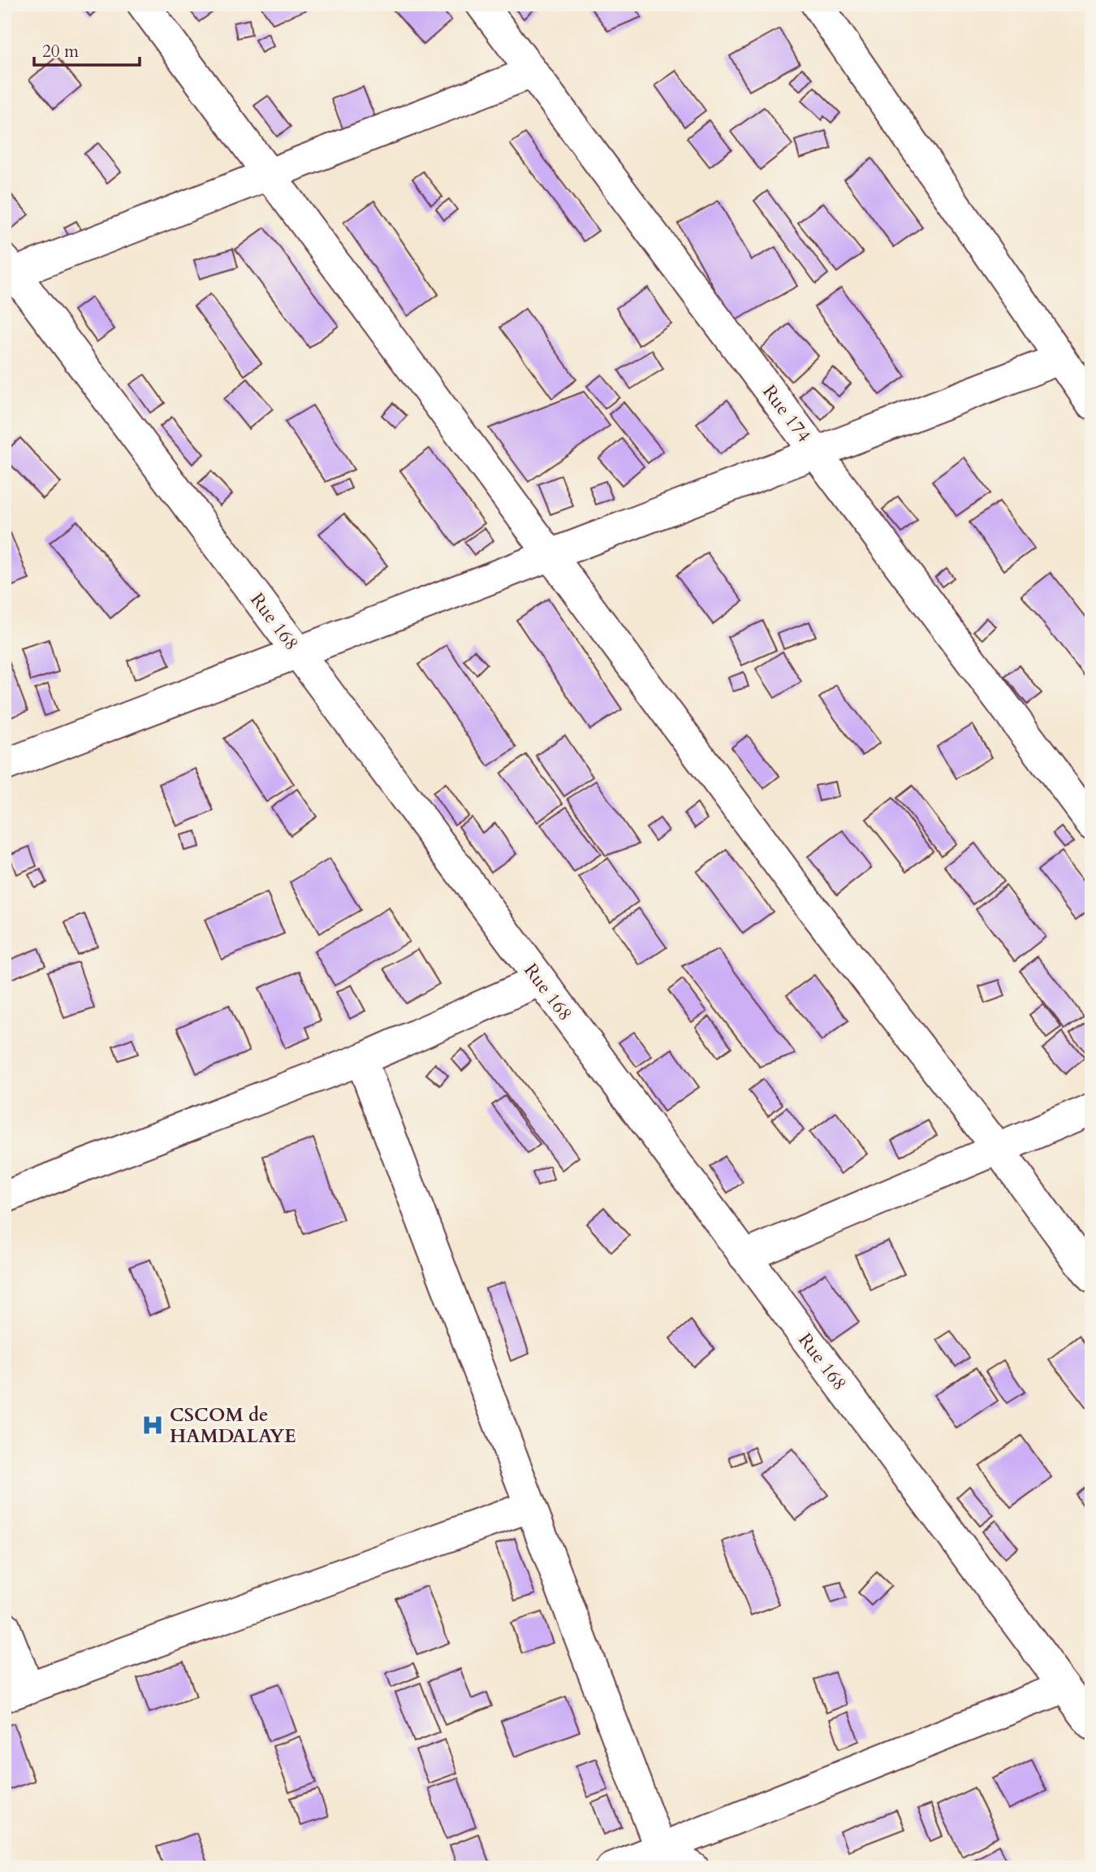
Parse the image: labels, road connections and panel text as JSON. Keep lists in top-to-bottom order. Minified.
{"streets":{"street":["Rue 174","Rue 168"]},"places":{"hospital":["CSCOM de HAMDALAYE"]},"scale_bar":"20 m"}
